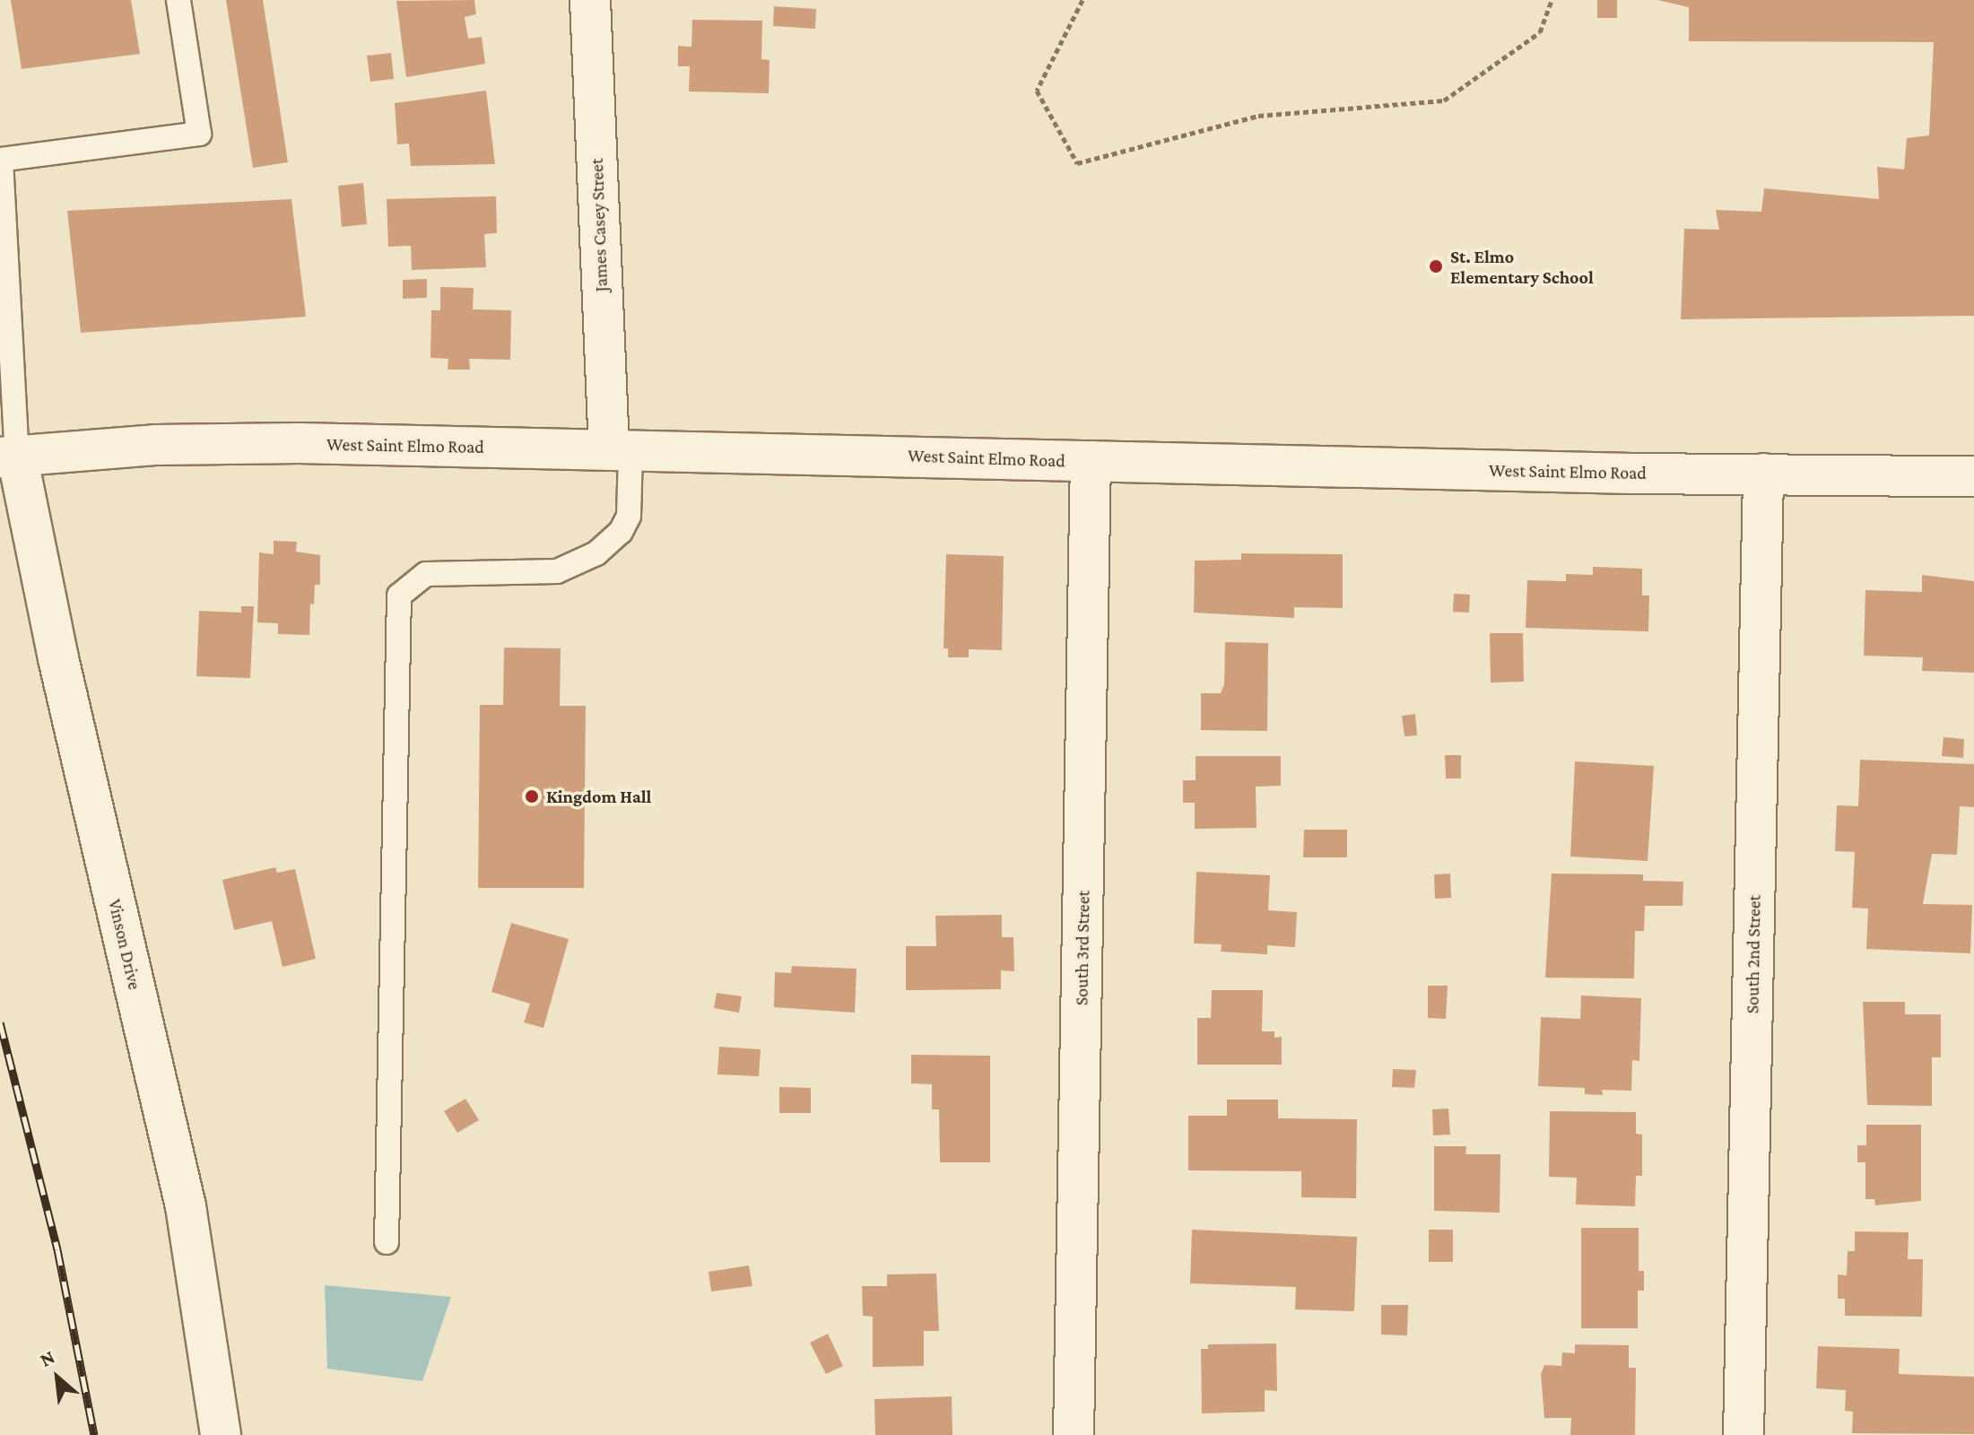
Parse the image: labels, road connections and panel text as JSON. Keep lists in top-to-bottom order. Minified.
{"streets":{"street":["James Casey Street","West Saint Elmo Road","Vinson Drive","South 3rd Street","South 2nd Street"]},"crossings":[["James Casey Street","West Saint Elmo Road"],["West Saint Elmo Road","Vinson Drive"],["West Saint Elmo Road","South 3rd Street"],["West Saint Elmo Road","South 2nd Street"]],"places":["St. Elmo Elementary School","Kingdom Hall"],"north":"top left"}
